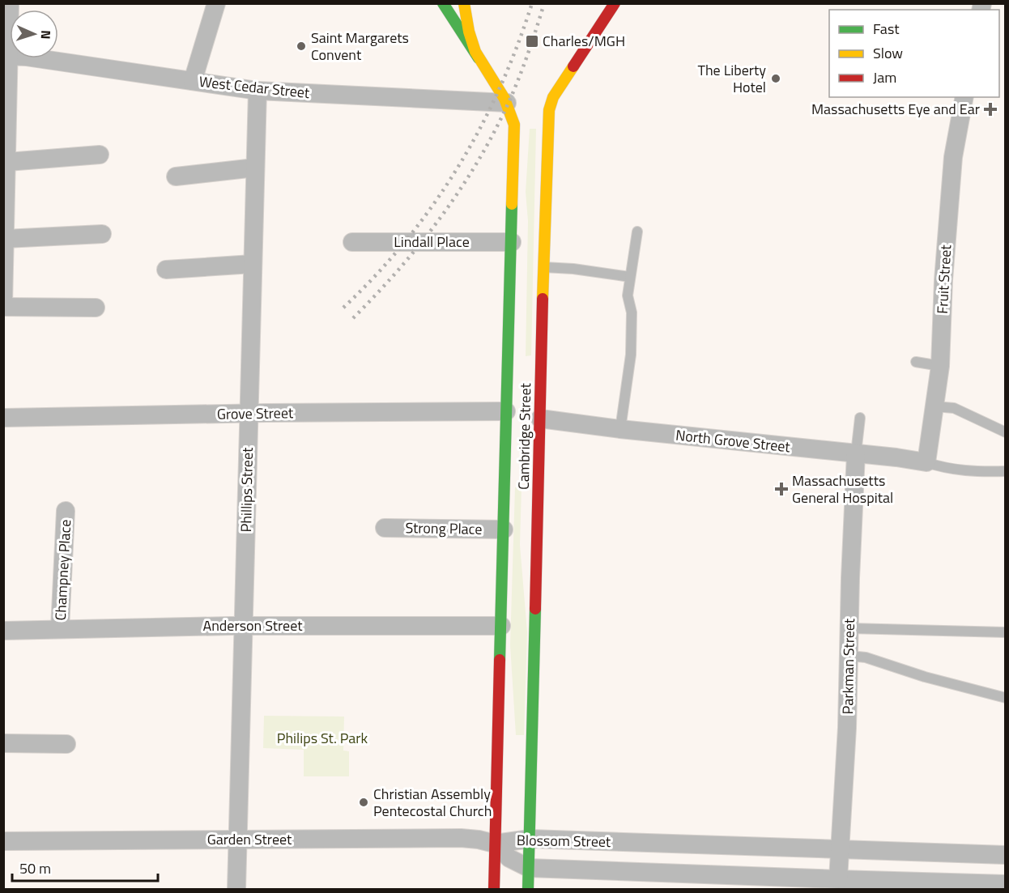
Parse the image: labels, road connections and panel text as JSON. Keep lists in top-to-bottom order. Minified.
{"streets":{"main road":["Cambridge Street"],"street":["West Cedar Street","Lindall Place","Fruit Street","Grove Street","North Grove Street","Phillips Street","Strong Place","Champney Place","Anderson Street","Parkman Street","Garden Street","Blossom Street"]},"crossings":[["West Cedar Street","Cambridge Street"],["West Cedar Street","Phillips Street"],["Lindall Place","Cambridge Street"],["Fruit Street","North Grove Street"],["Grove Street","Cambridge Street"],["Grove Street","Phillips Street"],["Cambridge Street","North Grove Street"],["Cambridge Street","Strong Place"],["Cambridge Street","Anderson Street"],["Cambridge Street","Garden Street"],["Cambridge Street","Blossom Street"],["North Grove Street","Parkman Street"],["Phillips Street","Anderson Street"],["Phillips Street","Garden Street"],["Champney Place","Anderson Street"],["Parkman Street","Blossom Street"],["Garden Street","Blossom Street"]],"parks":["Philips St. Park"],"places":{"transit":["Charles/MGH"],"other":["Saint Margarets Convent","The Liberty Hotel","Christian Assembly Pentecostal Church"],"health":["Massachusetts Eye and Ear","Massachusetts General Hospital"]},"legend":["Fast","Slow","Jam"],"scale_bar":"50 m","north":"right"}
